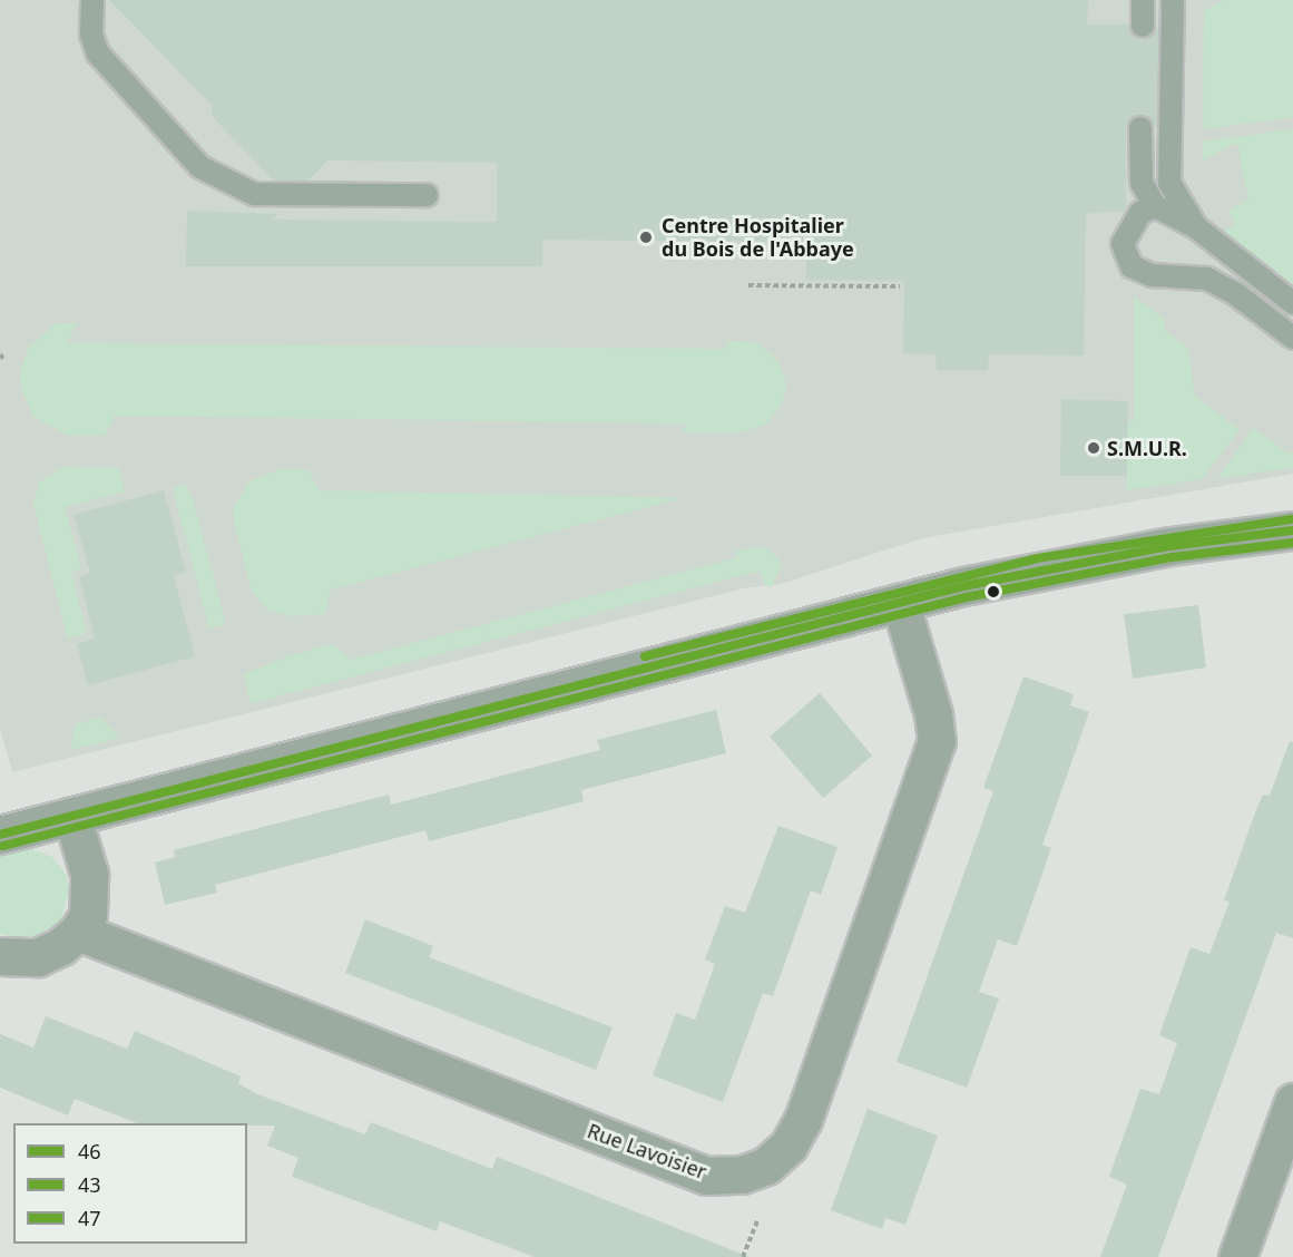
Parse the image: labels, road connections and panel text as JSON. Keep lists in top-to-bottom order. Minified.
{"streets":{"street":["Rue Lavoisier"]},"places":["Centre Hospitalier du Bois de l'Abbaye","S.M.U.R."],"lines":["transit line 47","transit line 46","transit line 43"],"legend":["46","43","47"]}
